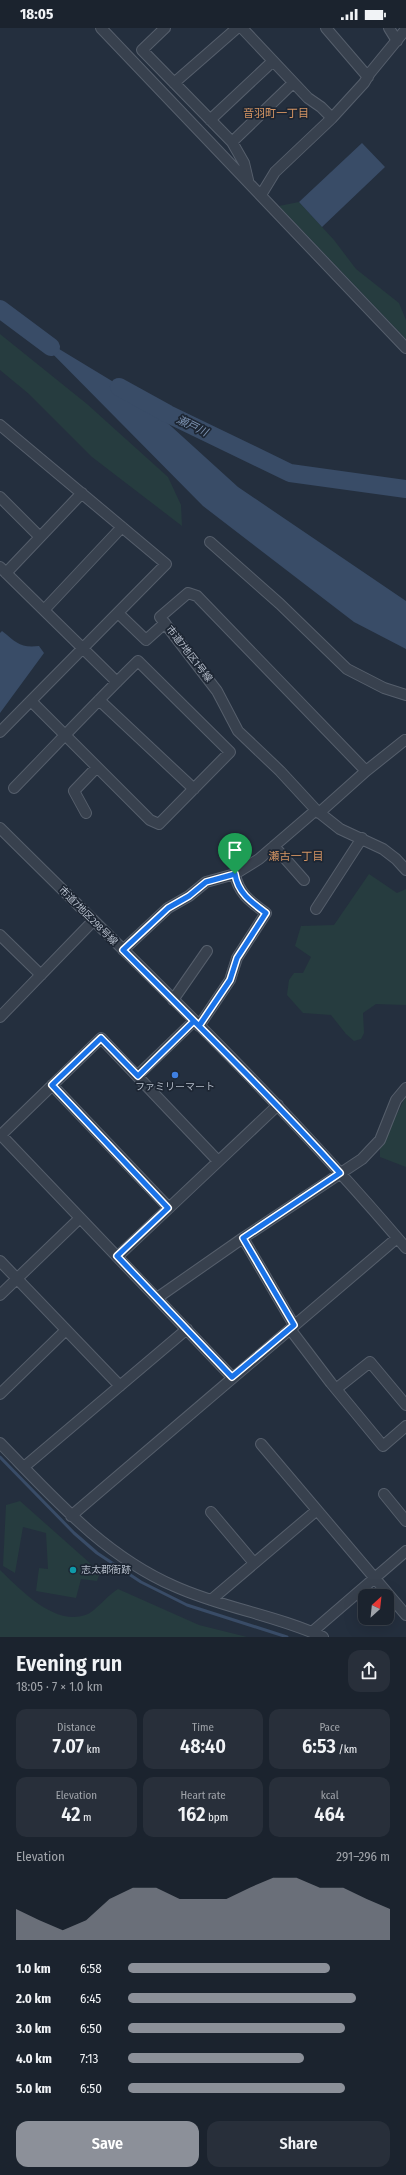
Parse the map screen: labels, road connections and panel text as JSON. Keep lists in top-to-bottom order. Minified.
{"streets":{"street":["市道7地区1号線","市道7地区298号線"]},"districts":["音羽町一丁目","瀬古一丁目"],"water":["瀬戸川"],"places":["ファミリーマート","志太郡衙跡"],"north":"top right","page":{"status":"18:05","heading":["Evening run","18:05 · 7 × 1.0 km"],"stats":[["Distance","7.07 km"],["Time","48:40"],["Pace","6:53 /km"],["Elevation","42 m"],["Heart rate","162 bpm"],["kcal","464"]],"chart":["Elevation","291–296 m"],"list":[{"name":"1.0 km","note":"6:58"},{"name":"2.0 km","note":"6:45"},{"name":"3.0 km","note":"6:50"},{"name":"4.0 km","note":"7:13"},{"name":"5.0 km","note":"6:50"}],"buttons":["Save","Share"]}}
